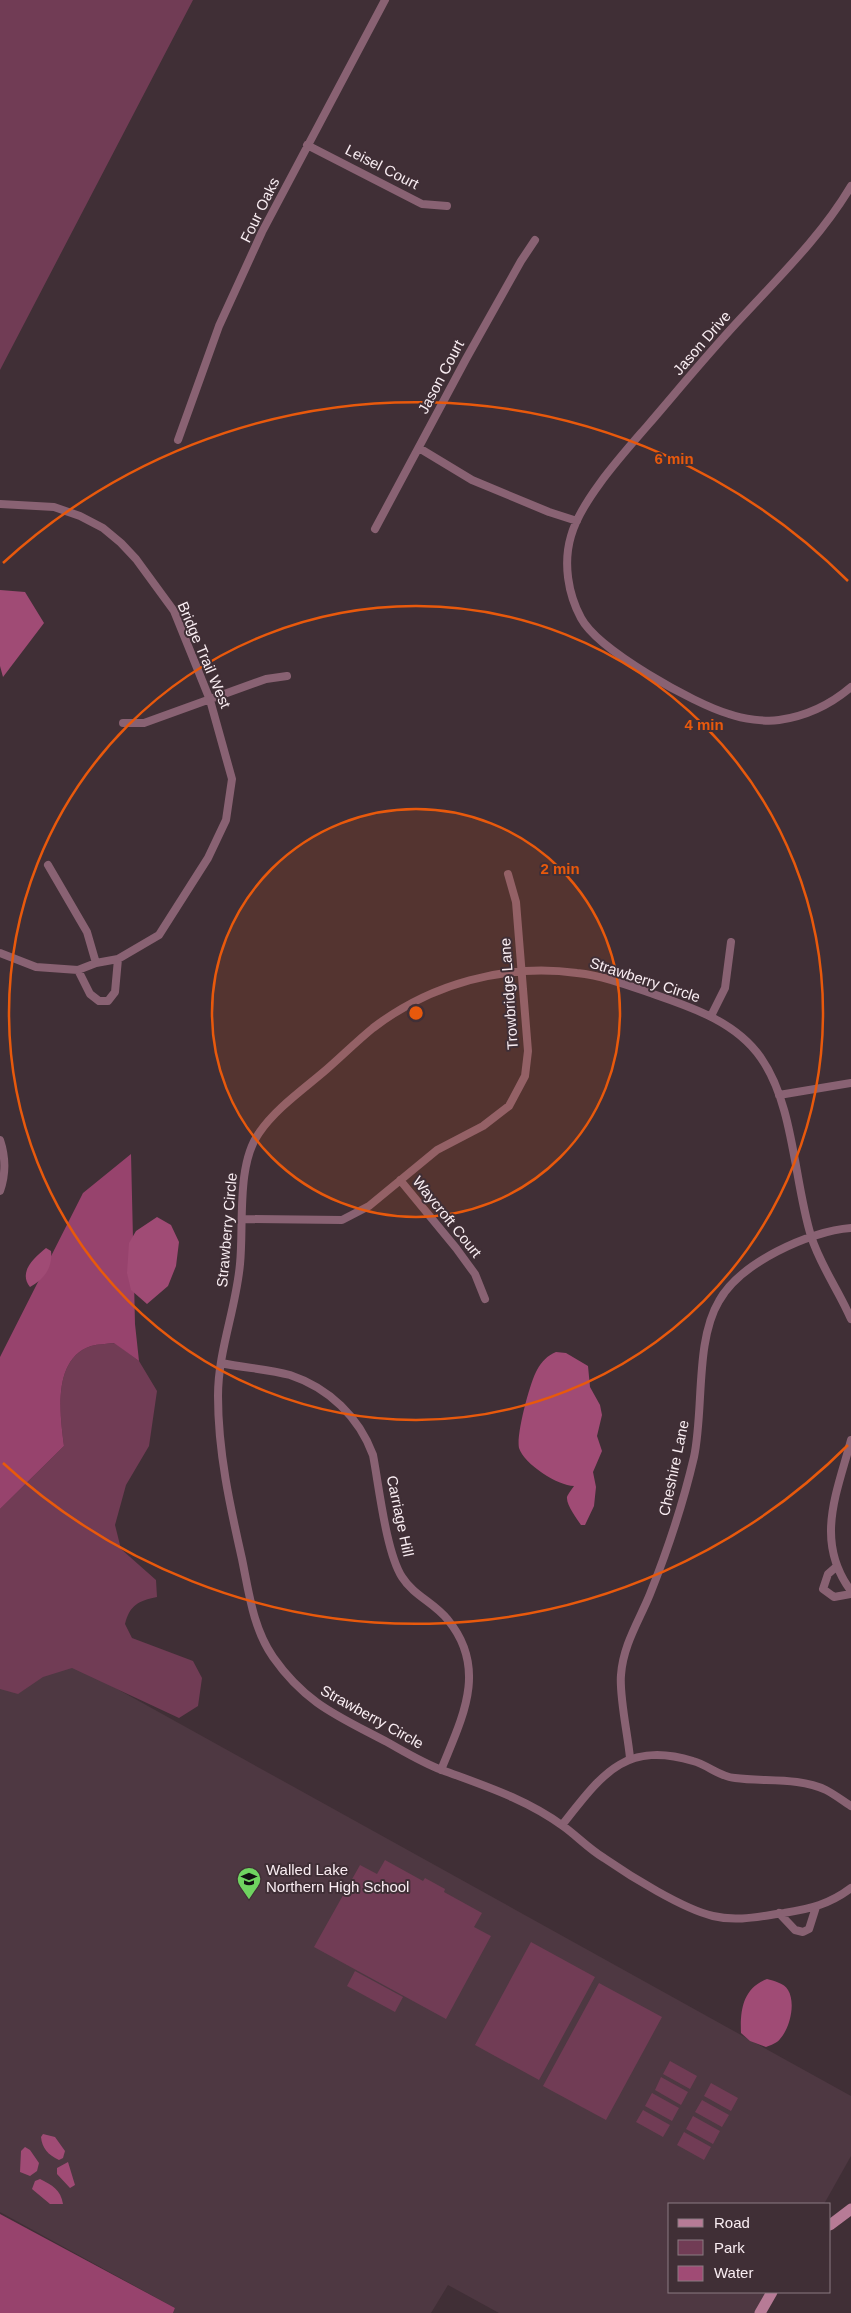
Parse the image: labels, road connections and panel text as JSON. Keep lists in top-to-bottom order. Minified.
{"streets":{"street":["Leisel Court","Four Oaks","Jason Drive","Jason Court","Bridge Trail West","Strawberry Circle","Trowbridge Lane","Waycroft Court","Cheshire Lane","Carriage Hill"]},"crossings":[["Leisel Court","Four Oaks"],["Strawberry Circle","Trowbridge Lane"],["Strawberry Circle","Cheshire Lane"],["Strawberry Circle","Carriage Hill"],["Trowbridge Lane","Waycroft Court"]],"places":{"school or university":["Walled Lake Northern High School"]},"legend":["Road","Park","Water"],"rings":["6 min","4 min","2 min"]}
